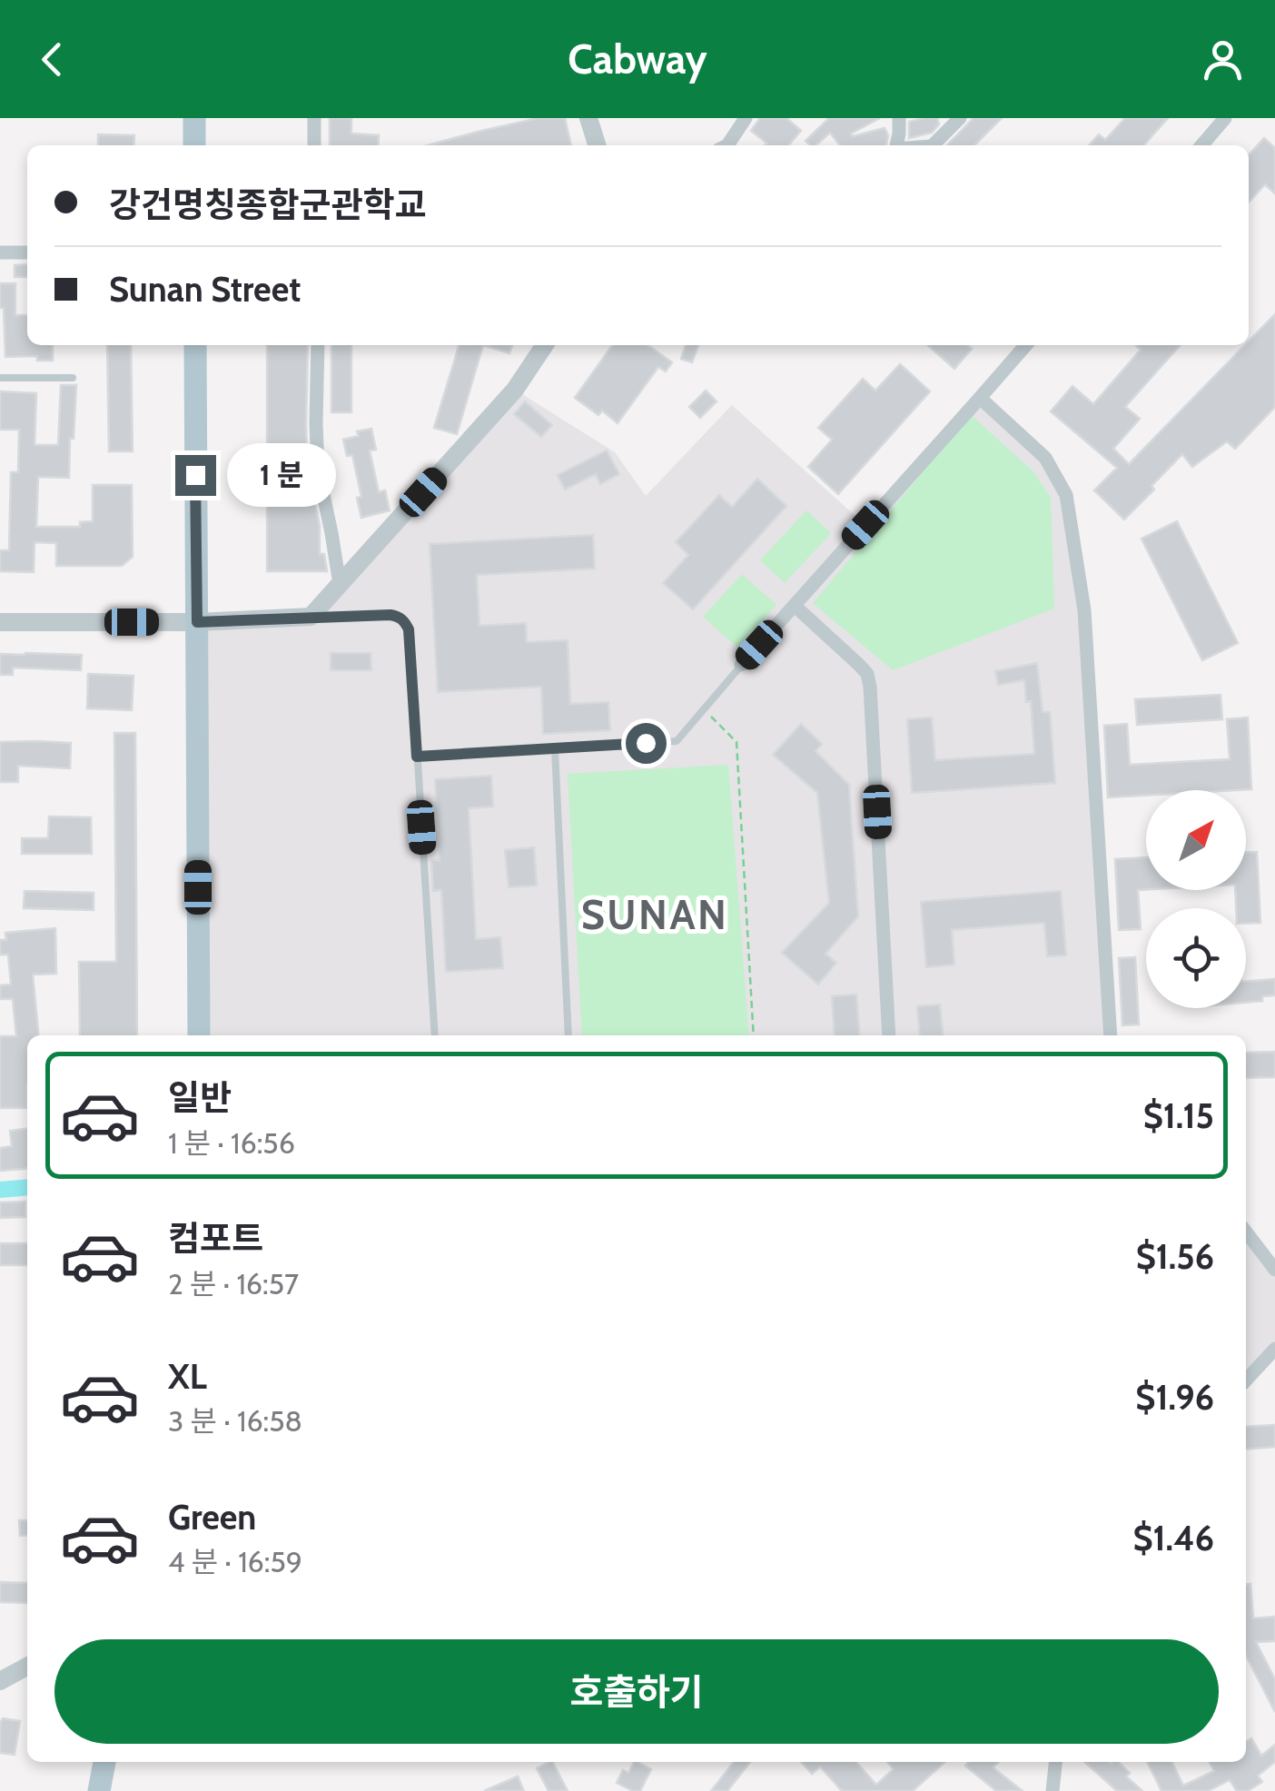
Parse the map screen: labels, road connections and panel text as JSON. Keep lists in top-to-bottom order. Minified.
{"districts":["SUNAN"],"north":"top right","page":{"header":"Cabway","banner":["강건명칭종합군관학교","Sunan Street"],"bubble":"1 분","list":[{"name":"일반","note":"1 분 · 16:56","value":"$1.15"},{"name":"컴포트","note":"2 분 · 16:57","value":"$1.56"},{"name":"XL","note":"3 분 · 16:58","value":"$1.96"},{"name":"Green","note":"4 분 · 16:59","value":"$1.46"}],"buttons":"호출하기"}}
